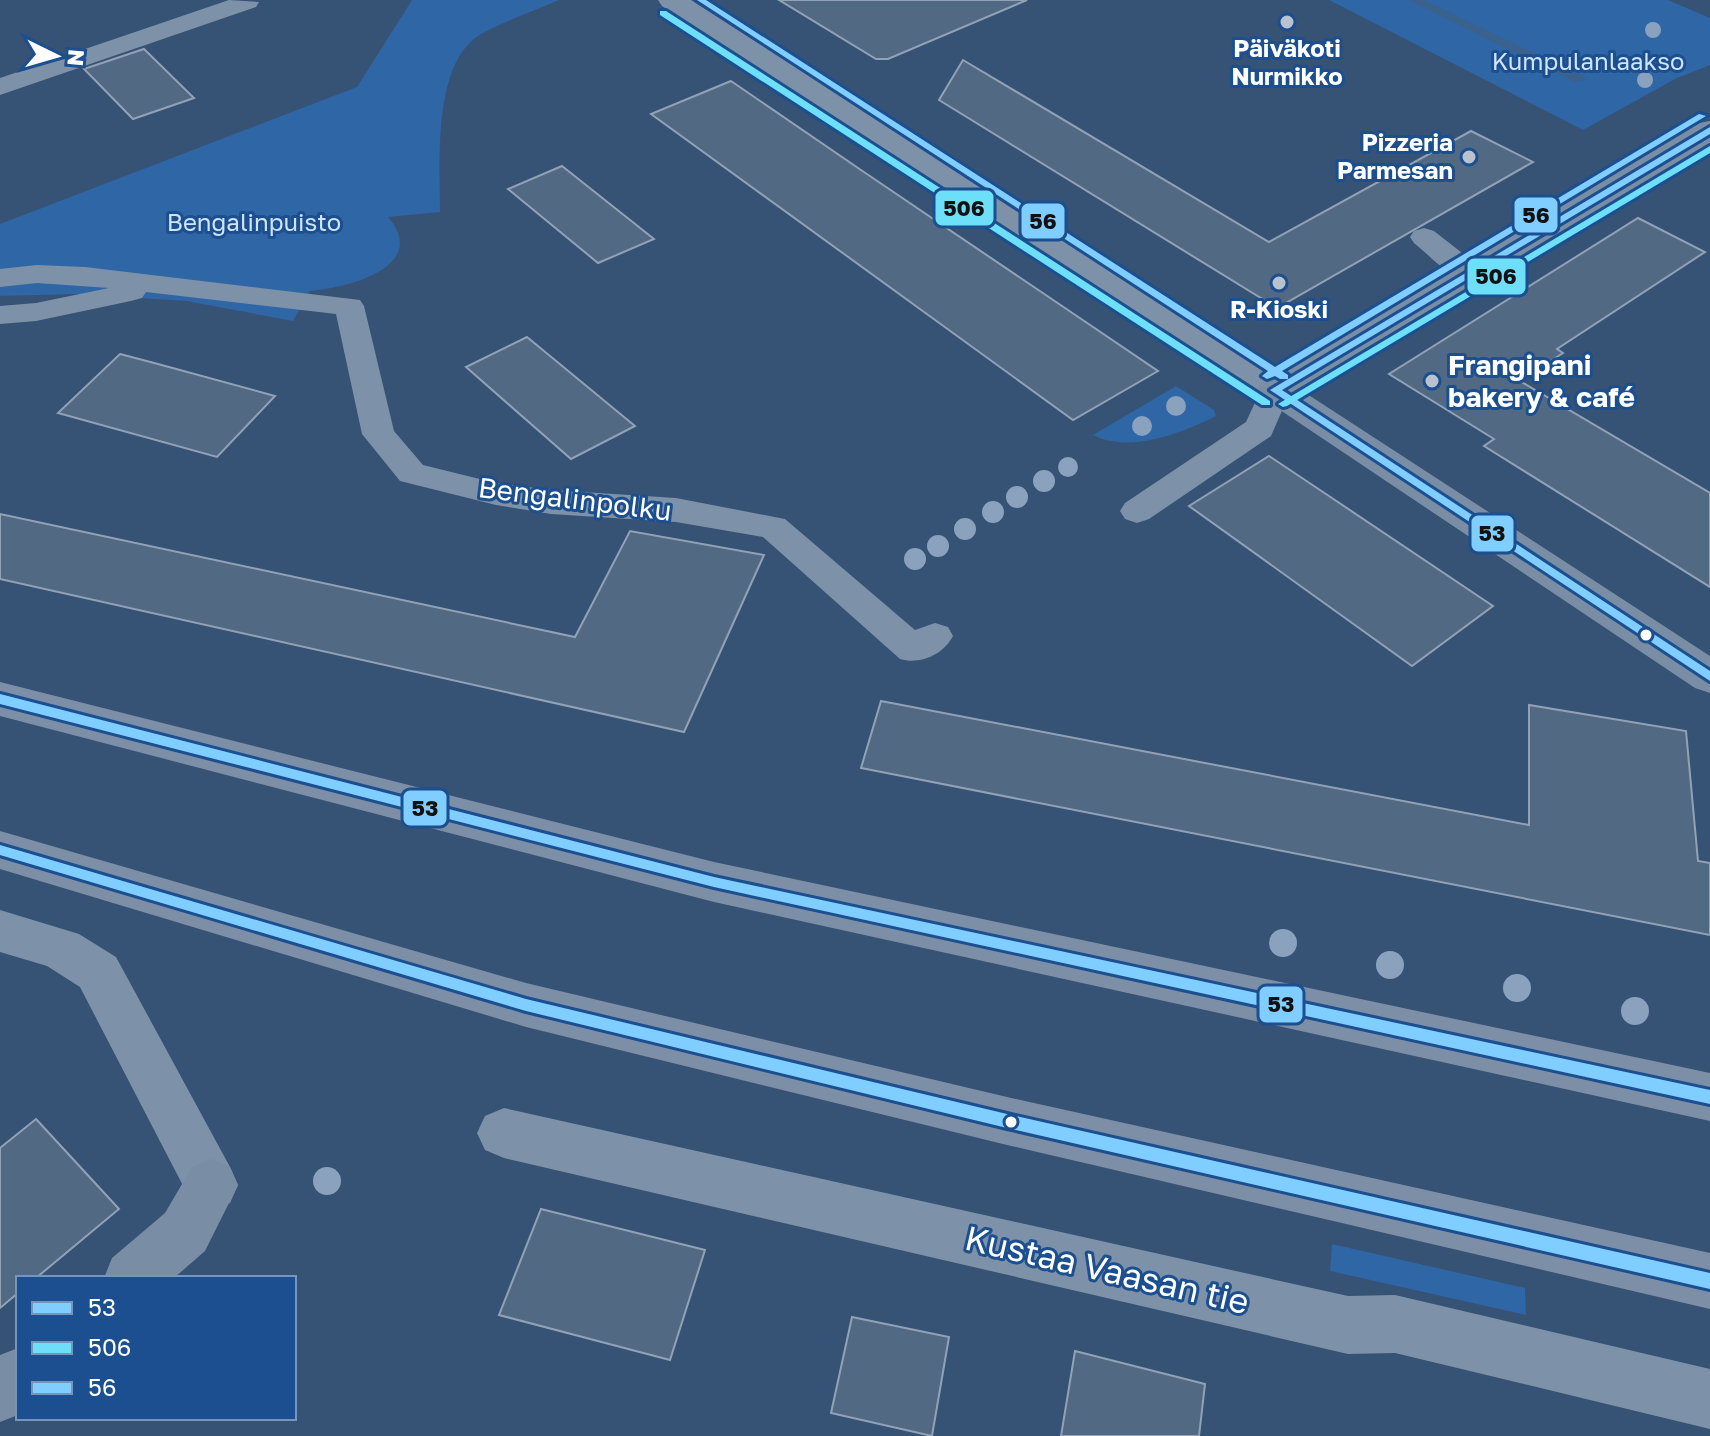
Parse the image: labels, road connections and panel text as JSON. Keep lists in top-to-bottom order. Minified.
{"streets":{"street":["Kustaa Vaasan tie"],"lane":["Bengalinpolku"]},"parks":["Kumpulanlaakso","Bengalinpuisto"],"places":["Päiväkoti Nurmikko","Pizzeria Parmesan","R-Kioski","Frangipani bakery & café"],"lines":["transit line 56","transit line 506","transit line 53"],"legend":["53","506","56"],"north":"right"}
